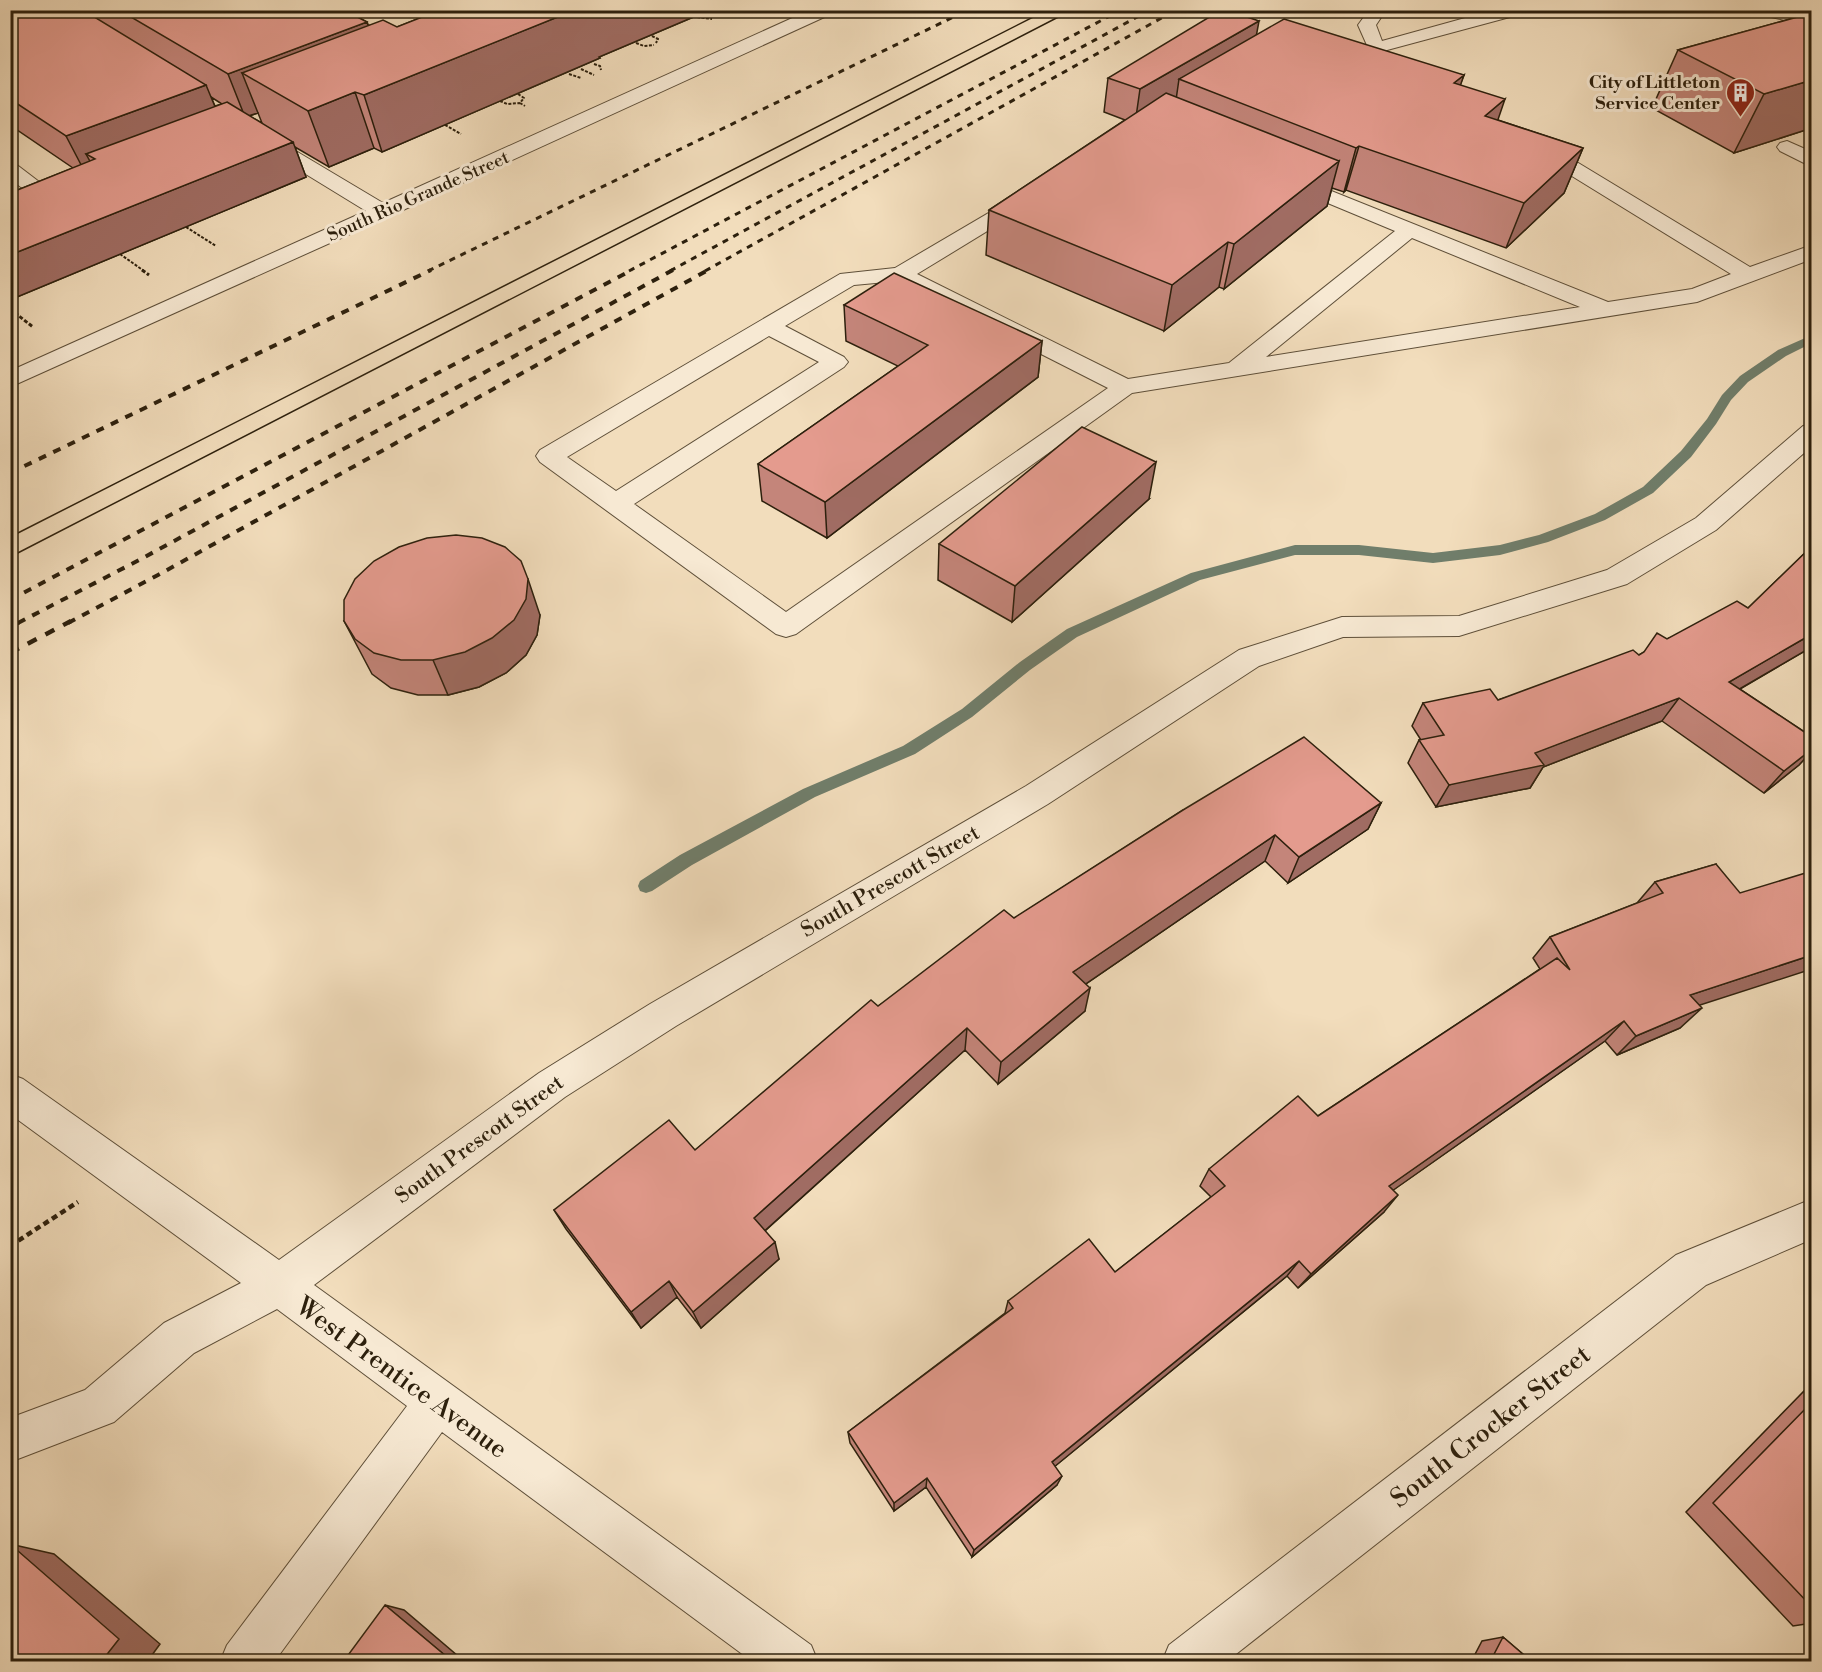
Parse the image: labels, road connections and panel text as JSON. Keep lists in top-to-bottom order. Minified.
{"streets":{"street":["South Rio Grande Street","South Prescott Street","West Prentice Avenue","South Crocker Street"]},"crossings":[["South Prescott Street","West Prentice Avenue"]],"places":{"building":["City of Littleton Service Center"]}}
